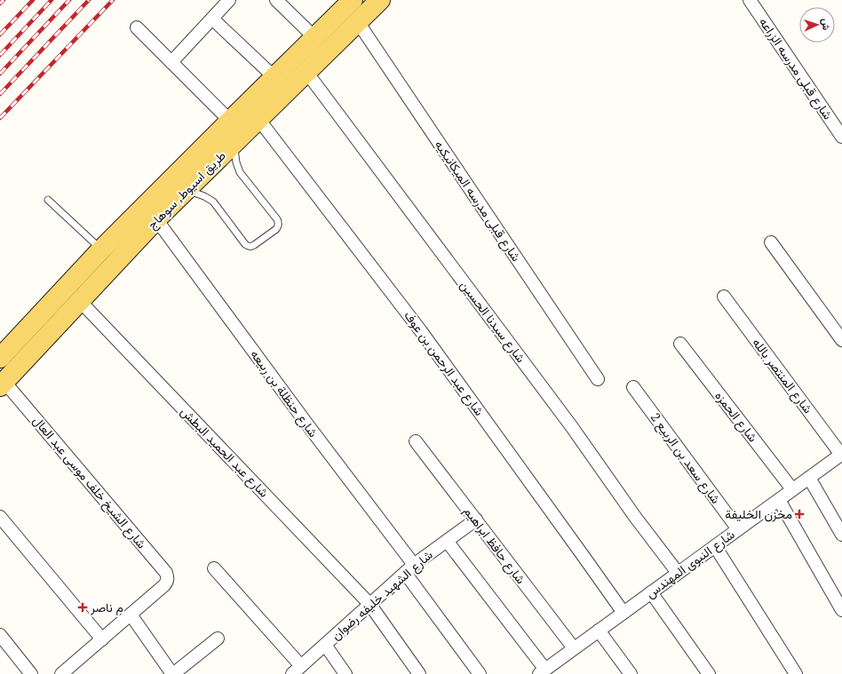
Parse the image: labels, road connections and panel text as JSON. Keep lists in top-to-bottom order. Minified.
{"streets":{"main road":["طريق اسيوط, سوهاج"],"street":["شارع قبلى مدرسه الزراعه","شارع قبلى مدرسه الميكانيكيه","شارع سيدنا الحسين","شارع عبد الرحمن بن عوف","شارع المنتصر بالله","شارع حنظلة بن ربيعه","شارع الحمزه","شارع عبد الحميد البطش","شارع سعد بن الربيع 2","شارع الشيخ خلف موسى عبد العال","شارع حافظ ابراهيم","شارع النبوى المهندس","شارع الشهيد خليفه رضوان"]},"crossings":[["طريق اسيوط, سوهاج","شارع قبلى مدرسه الميكانيكيه"],["طريق اسيوط, سوهاج","شارع سيدنا الحسين"],["طريق اسيوط, سوهاج","شارع عبد الرحمن بن عوف"],["طريق اسيوط, سوهاج","شارع حنظلة بن ربيعه"],["طريق اسيوط, سوهاج","شارع عبد الحميد البطش"],["طريق اسيوط, سوهاج","شارع الشيخ خلف موسى عبد العال"],["شارع سيدنا الحسين","شارع النبوى المهندس"],["شارع عبد الرحمن بن عوف","شارع النبوى المهندس"],["شارع المنتصر بالله","شارع النبوى المهندس"],["شارع حنظلة بن ربيعه","شارع الشهيد خليفه رضوان"],["شارع الحمزه","شارع النبوى المهندس"],["شارع عبد الحميد البطش","شارع الشهيد خليفه رضوان"],["شارع سعد بن الربيع 2","شارع النبوى المهندس"],["شارع حافظ ابراهيم","شارع النبوى المهندس"],["شارع حافظ ابراهيم","شارع الشهيد خليفه رضوان"]],"places":{"health":["مخزن الخليفة","م ناصر"]},"north":"right"}
